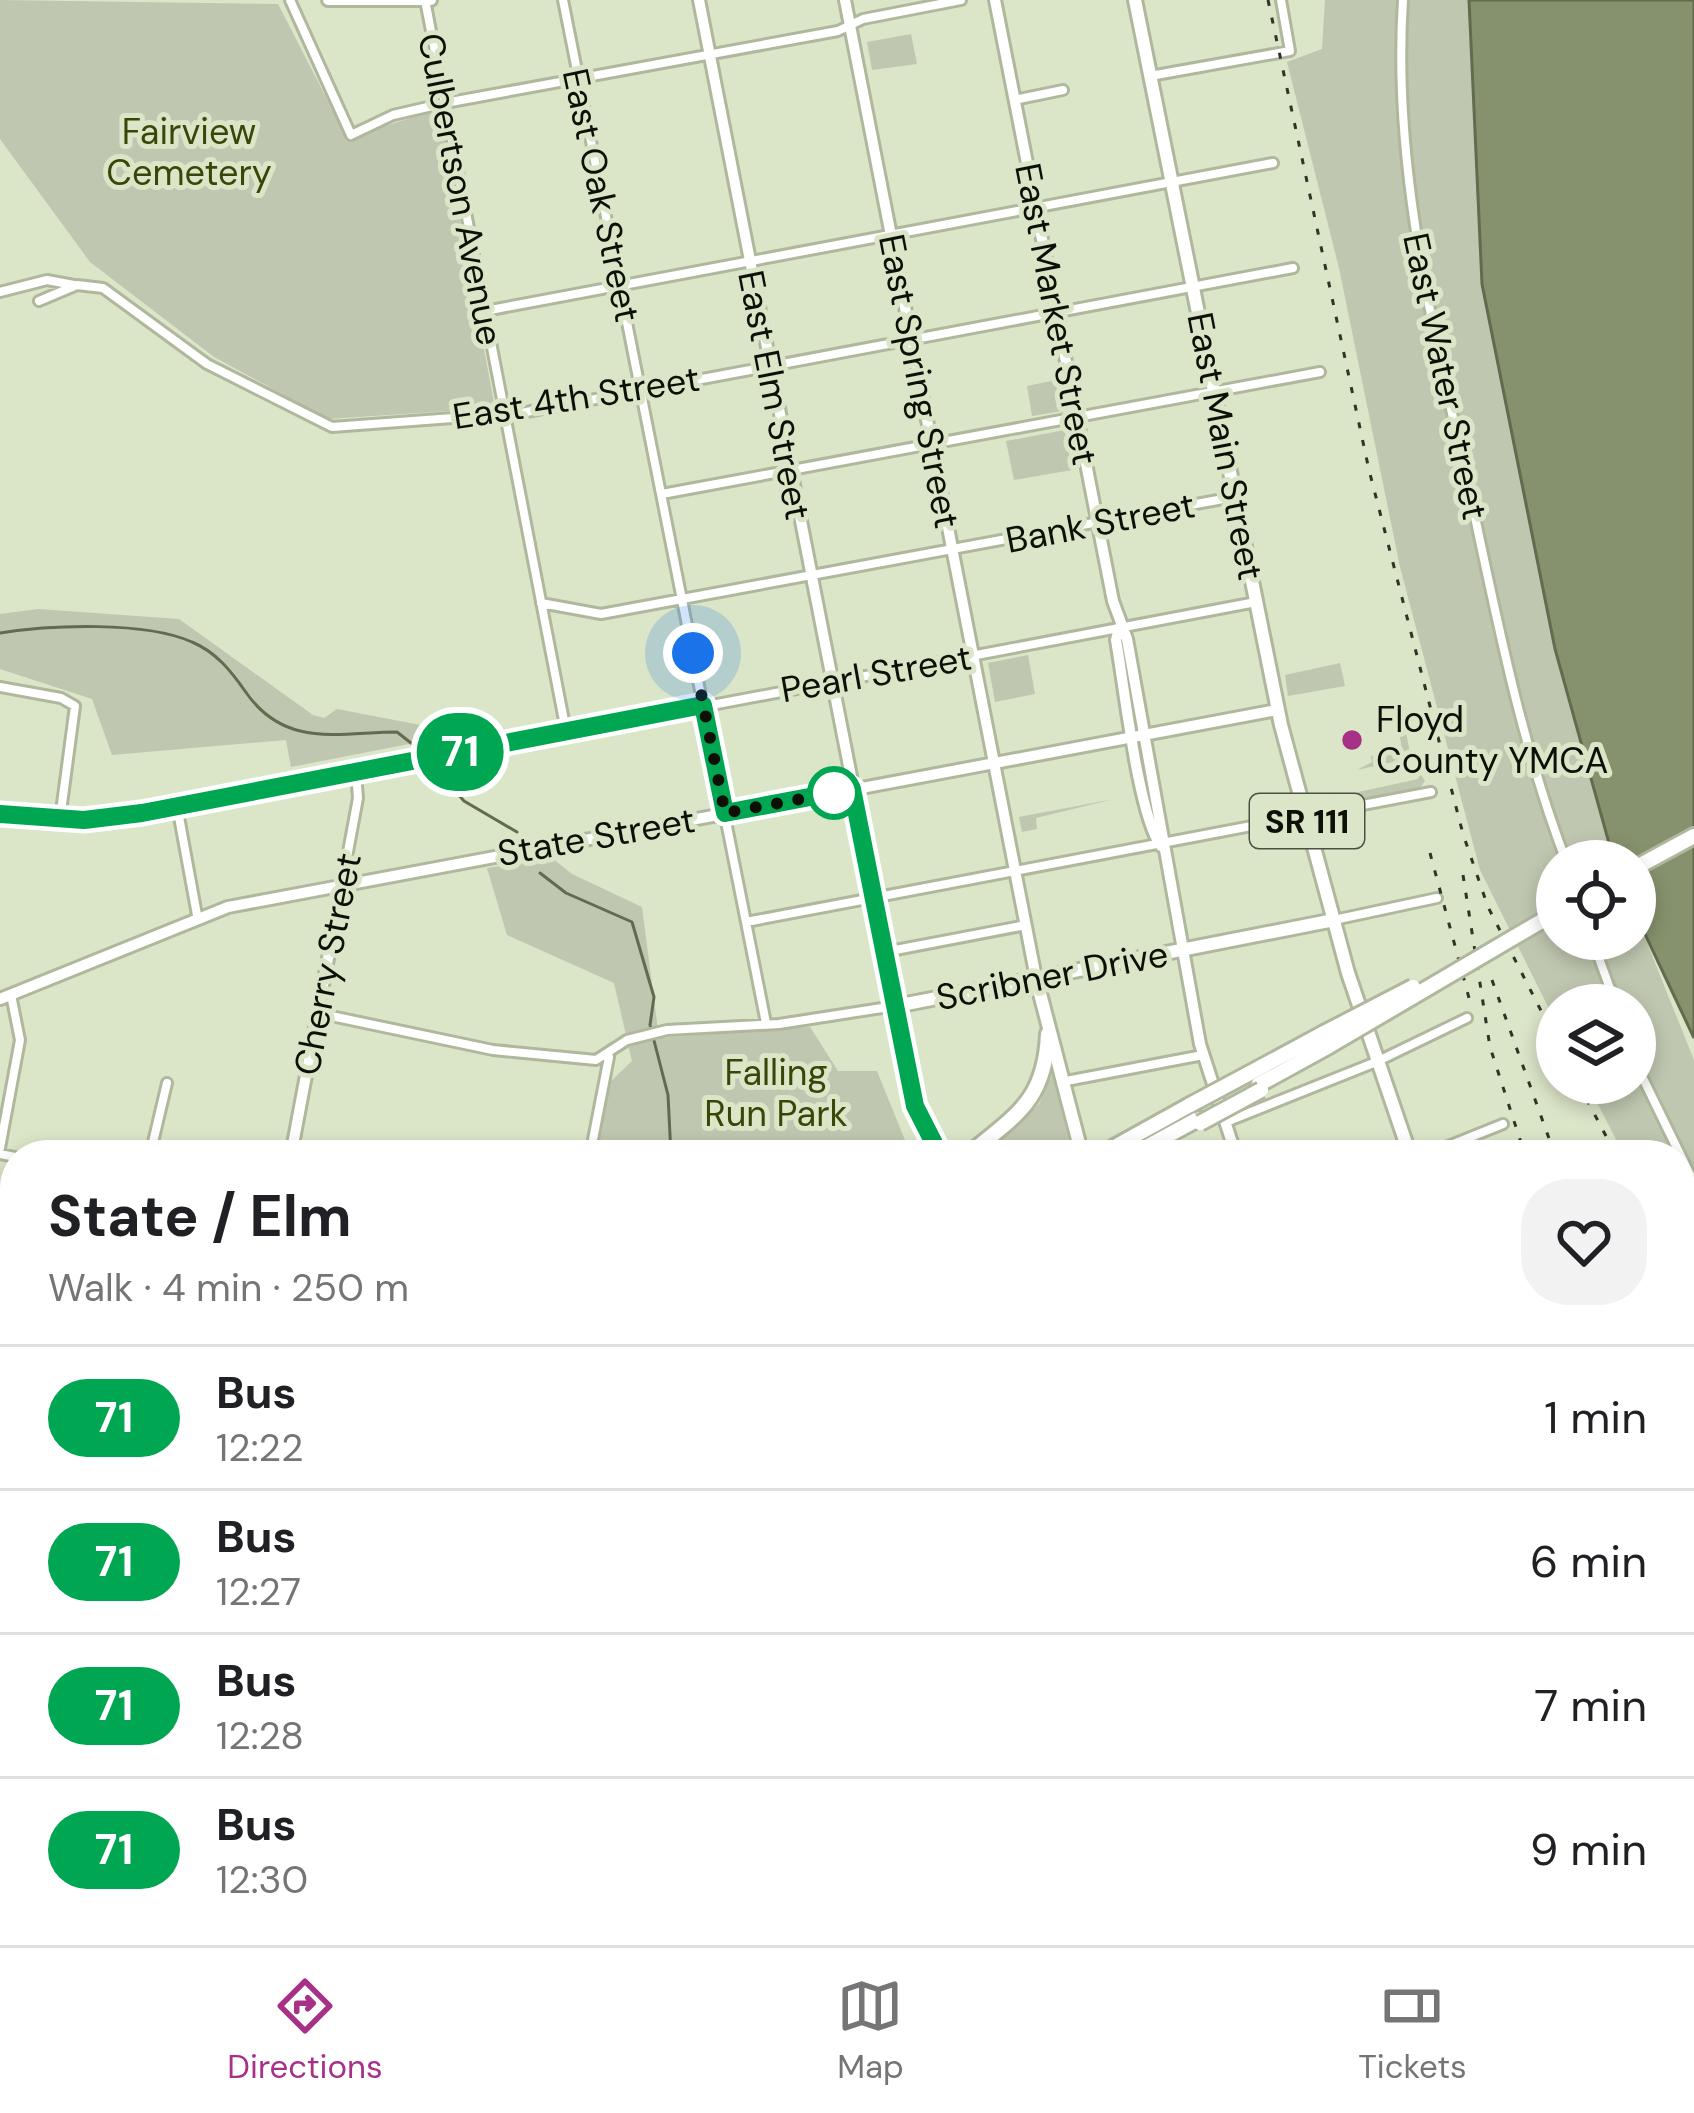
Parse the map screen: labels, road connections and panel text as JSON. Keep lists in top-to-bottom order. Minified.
{"streets":{"main road":["East Market Street","East Spring Street","East Elm Street","East Main Street","SR 111","State Street","Cherry Street","Scribner Drive"],"street":["Culbertson Avenue","East Oak Street","East Water Street","East 4th Street","Bank Street","Pearl Street"]},"crossings":[["Culbertson Avenue","East 4th Street"],["Culbertson Avenue","Bank Street"],["Culbertson Avenue","Pearl Street"],["East Oak Street","East 4th Street"],["East Oak Street","Bank Street"],["East Oak Street","Pearl Street"],["East Oak Street","State Street"],["East Oak Street","Scribner Drive"],["East Market Street","East 4th Street"],["East Market Street","Bank Street"],["East Market Street","Pearl Street"],["East Market Street","State Street"],["East Market Street","Scribner Drive"],["East Spring Street","East 4th Street"],["East Spring Street","Bank Street"],["East Spring Street","Pearl Street"],["East Spring Street","State Street"],["East Spring Street","Scribner Drive"],["East Elm Street","East 4th Street"],["East Elm Street","Bank Street"],["East Elm Street","Pearl Street"],["East Elm Street","State Street"],["East Elm Street","Scribner Drive"],["East 4th Street","East Main Street"],["East Main Street","Bank Street"],["East Main Street","Pearl Street"],["East Main Street","SR 111"],["East Main Street","State Street"],["Pearl Street","Cherry Street"],["SR 111","State Street"],["SR 111","Scribner Drive"],["State Street","Cherry Street"]],"parks":["Fairview Cemetery","Falling Run Park"],"places":["Floyd County YMCA"],"lines":["bus line 71"],"page":{"on_map":"71","heading":["State / Elm","Walk · 4 min · 250 m"],"list":[{"mark":"71","name":"Bus","note":"12:22","value":"1 min"},{"mark":"71","name":"Bus","note":"12:27","value":"6 min"},{"mark":"71","name":"Bus","note":"12:28","value":"7 min"},{"mark":"71","name":"Bus","note":"12:30","value":"9 min"}],"tabs":["Directions","Map","Tickets"]}}
